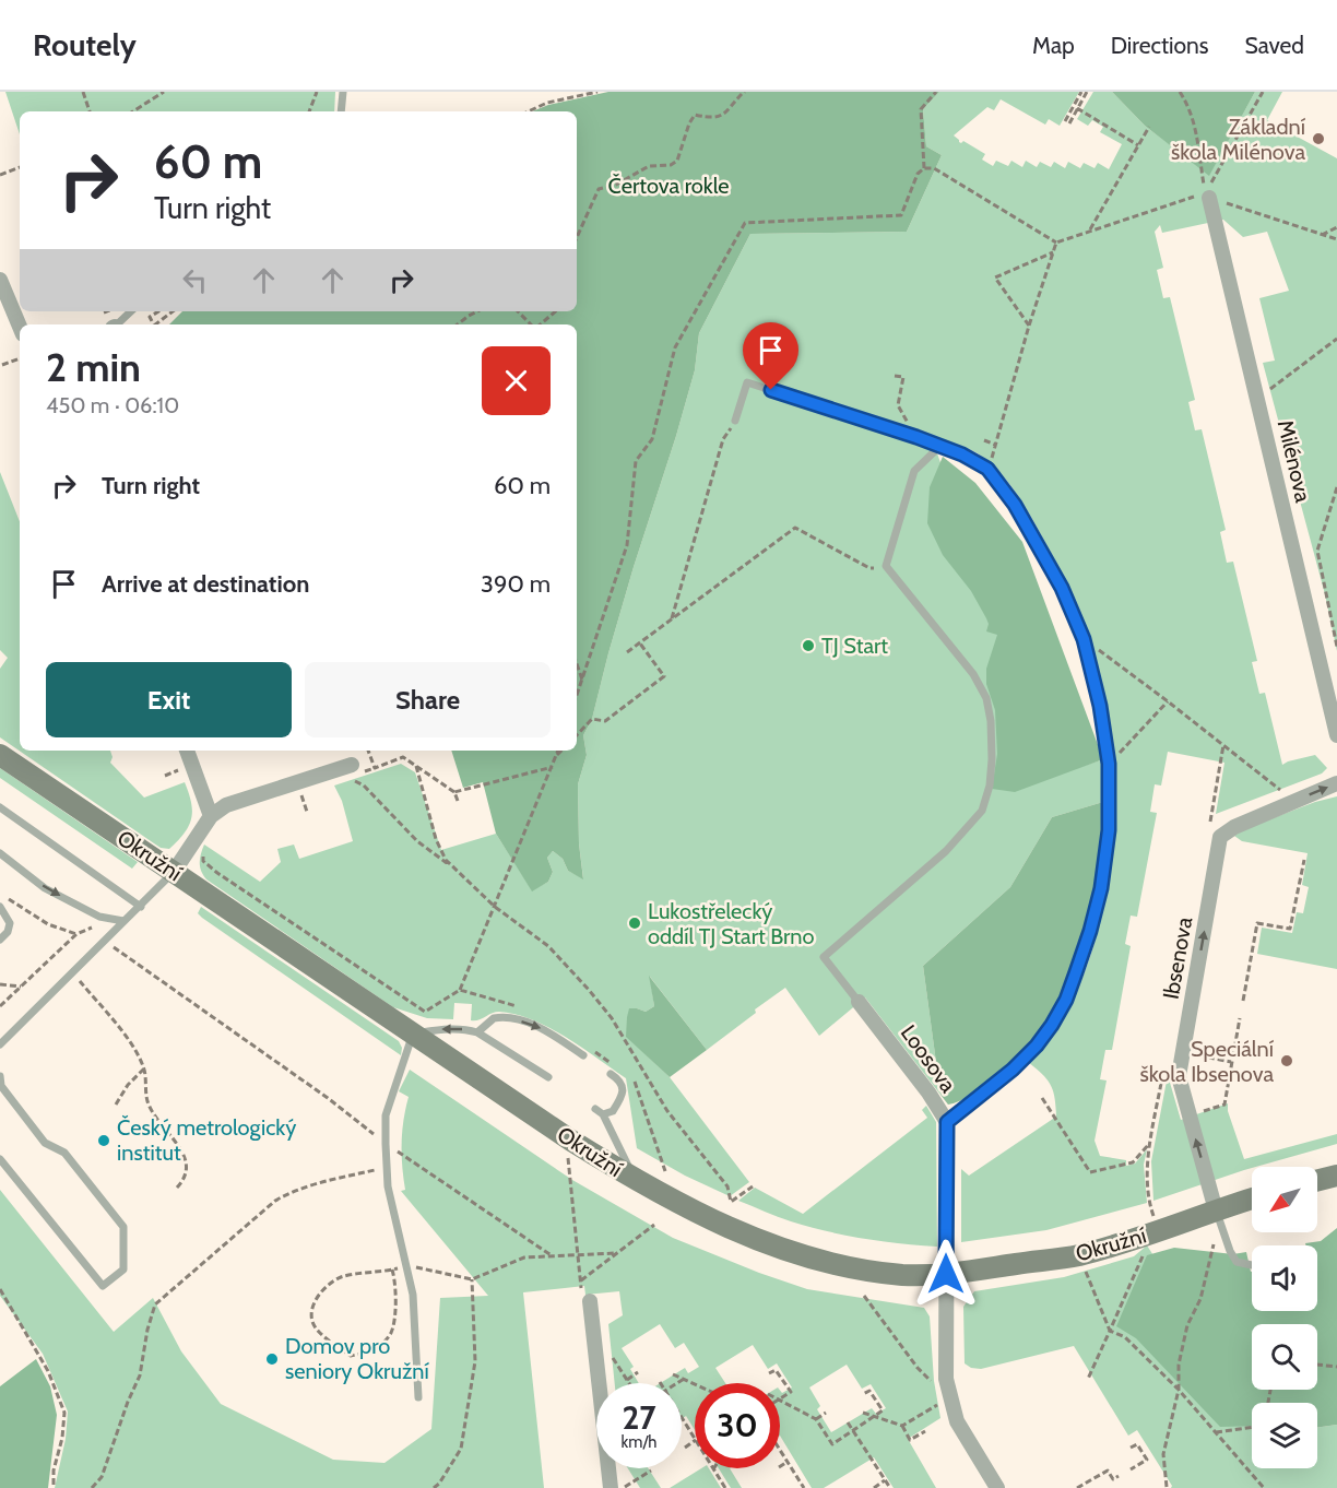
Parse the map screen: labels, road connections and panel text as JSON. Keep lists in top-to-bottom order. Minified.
{"streets":{"street":["Milénova","Okružní","Ibsenova","Loosova"]},"crossings":[["Okružní","Ibsenova"],["Okružní","Loosova"]],"one_way":["Ibsenova"],"parks":["Čertova rokle"],"places":["Základní škola Milénova","TJ Start","Lukostřelecký oddíl TJ Start Brno","Speciální škola Ibsenova","Český metrologický institut","Domov pro seniory Okružní"],"north":"bottom left","page":{"header":"Routely","nav":["Map","Directions","Saved"],"turn":["60 m","Turn right"],"heading":["2 min","450 m · 06:10"],"list":[{"name":"Turn right","value":"60 m"},{"name":"Arrive at destination","value":"390 m"}],"buttons":["Exit","Share"],"speed":"27 km/h","limit":"30"}}
